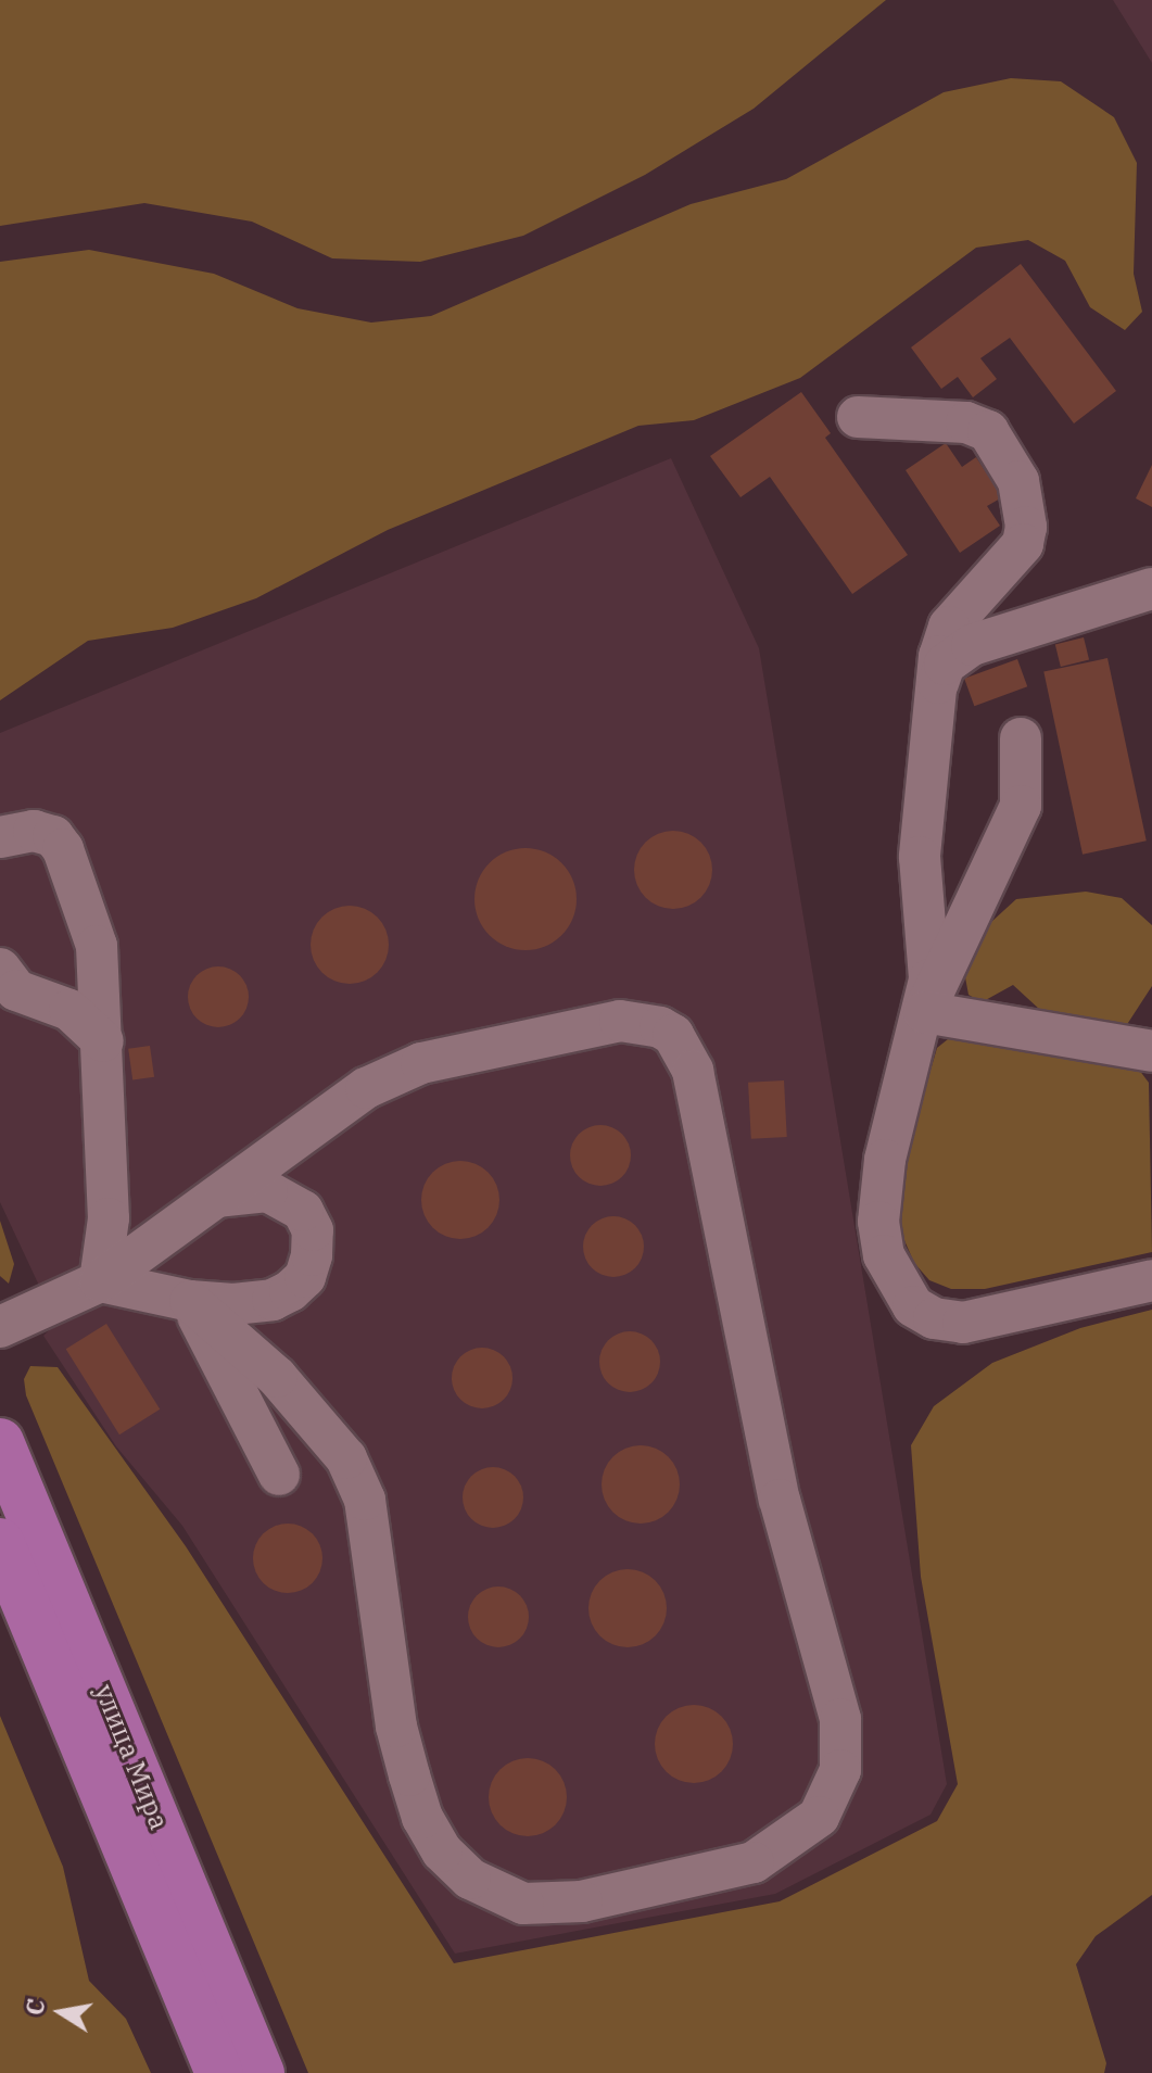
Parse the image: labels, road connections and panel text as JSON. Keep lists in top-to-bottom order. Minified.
{"streets":{"main road":["улица Мира"]},"north":"left"}
